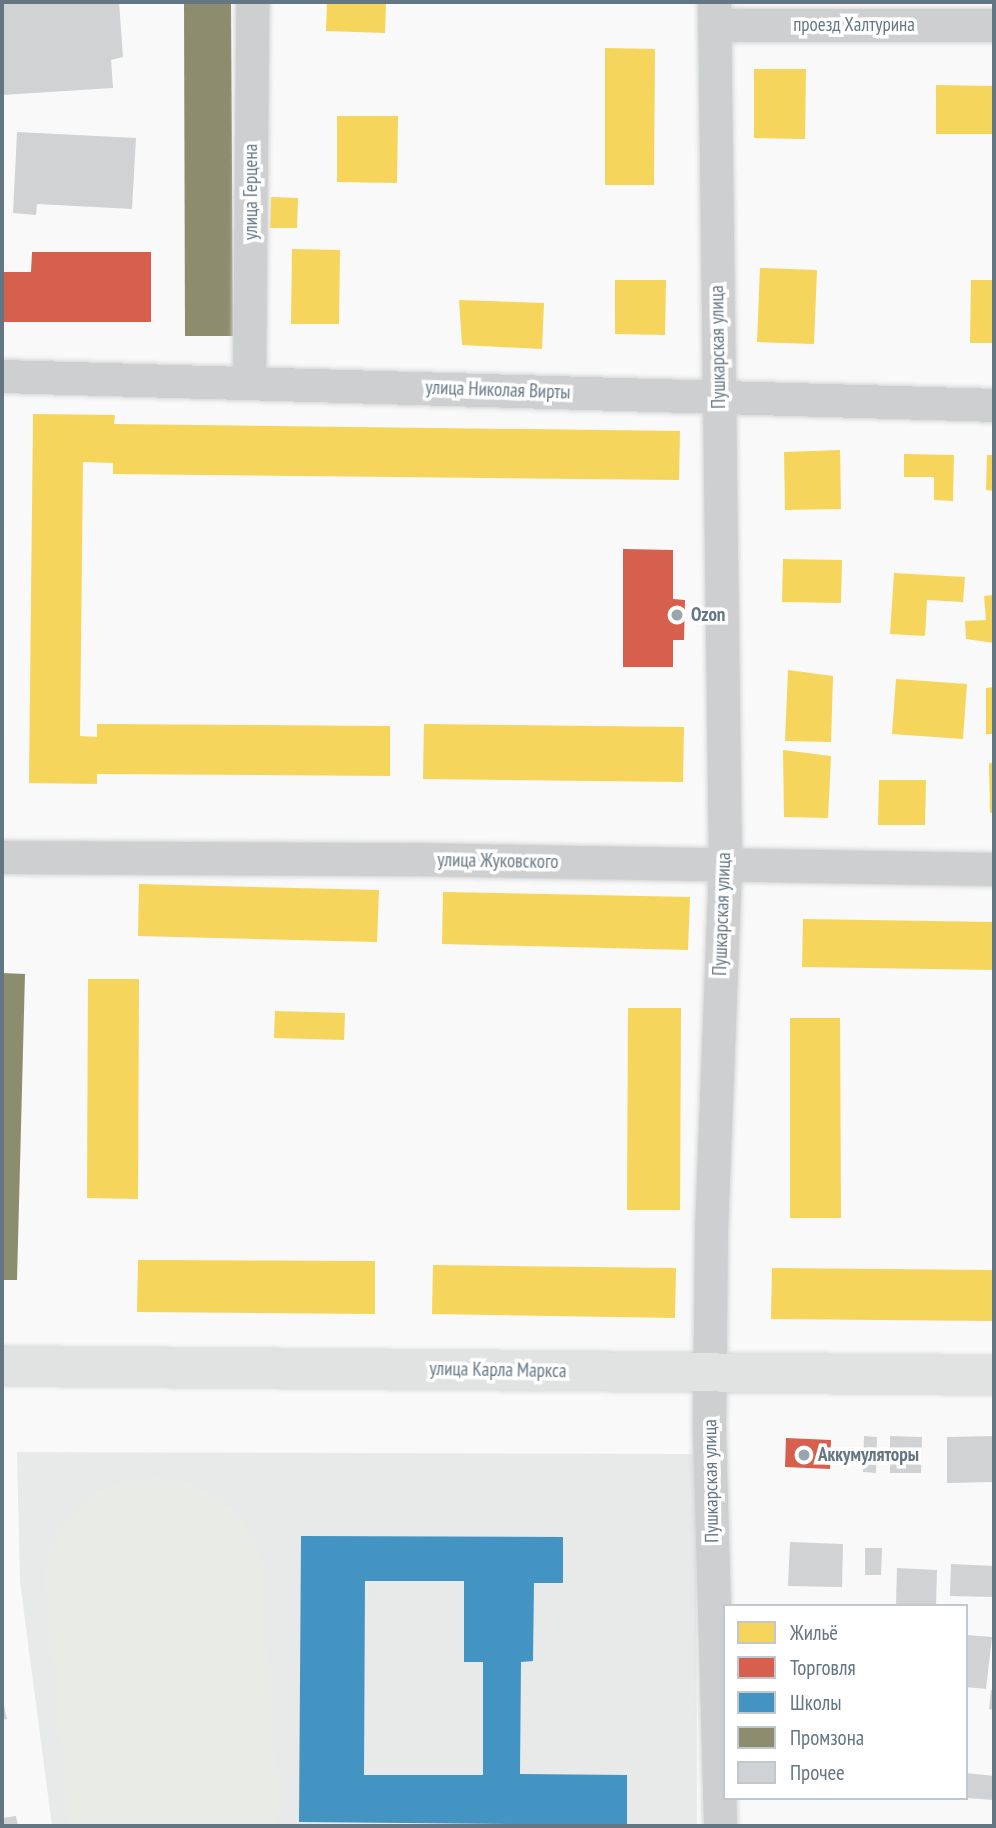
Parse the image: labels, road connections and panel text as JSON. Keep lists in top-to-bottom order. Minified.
{"streets":{"main road":["улица Карла Маркса"],"street":["проезд Халтурина","улица Герцена","Пушкарская улица","улица Николая Вирты","улица Жуковского"]},"crossings":[["проезд Халтурина","Пушкарская улица"],["улица Герцена","улица Николая Вирты"],["Пушкарская улица","улица Николая Вирты"],["Пушкарская улица","улица Жуковского"],["Пушкарская улица","улица Карла Маркса"]],"places":["Ozon","Аккумуляторы"],"legend":["Жильё","Торговля","Школы","Промзона","Прочее"]}
